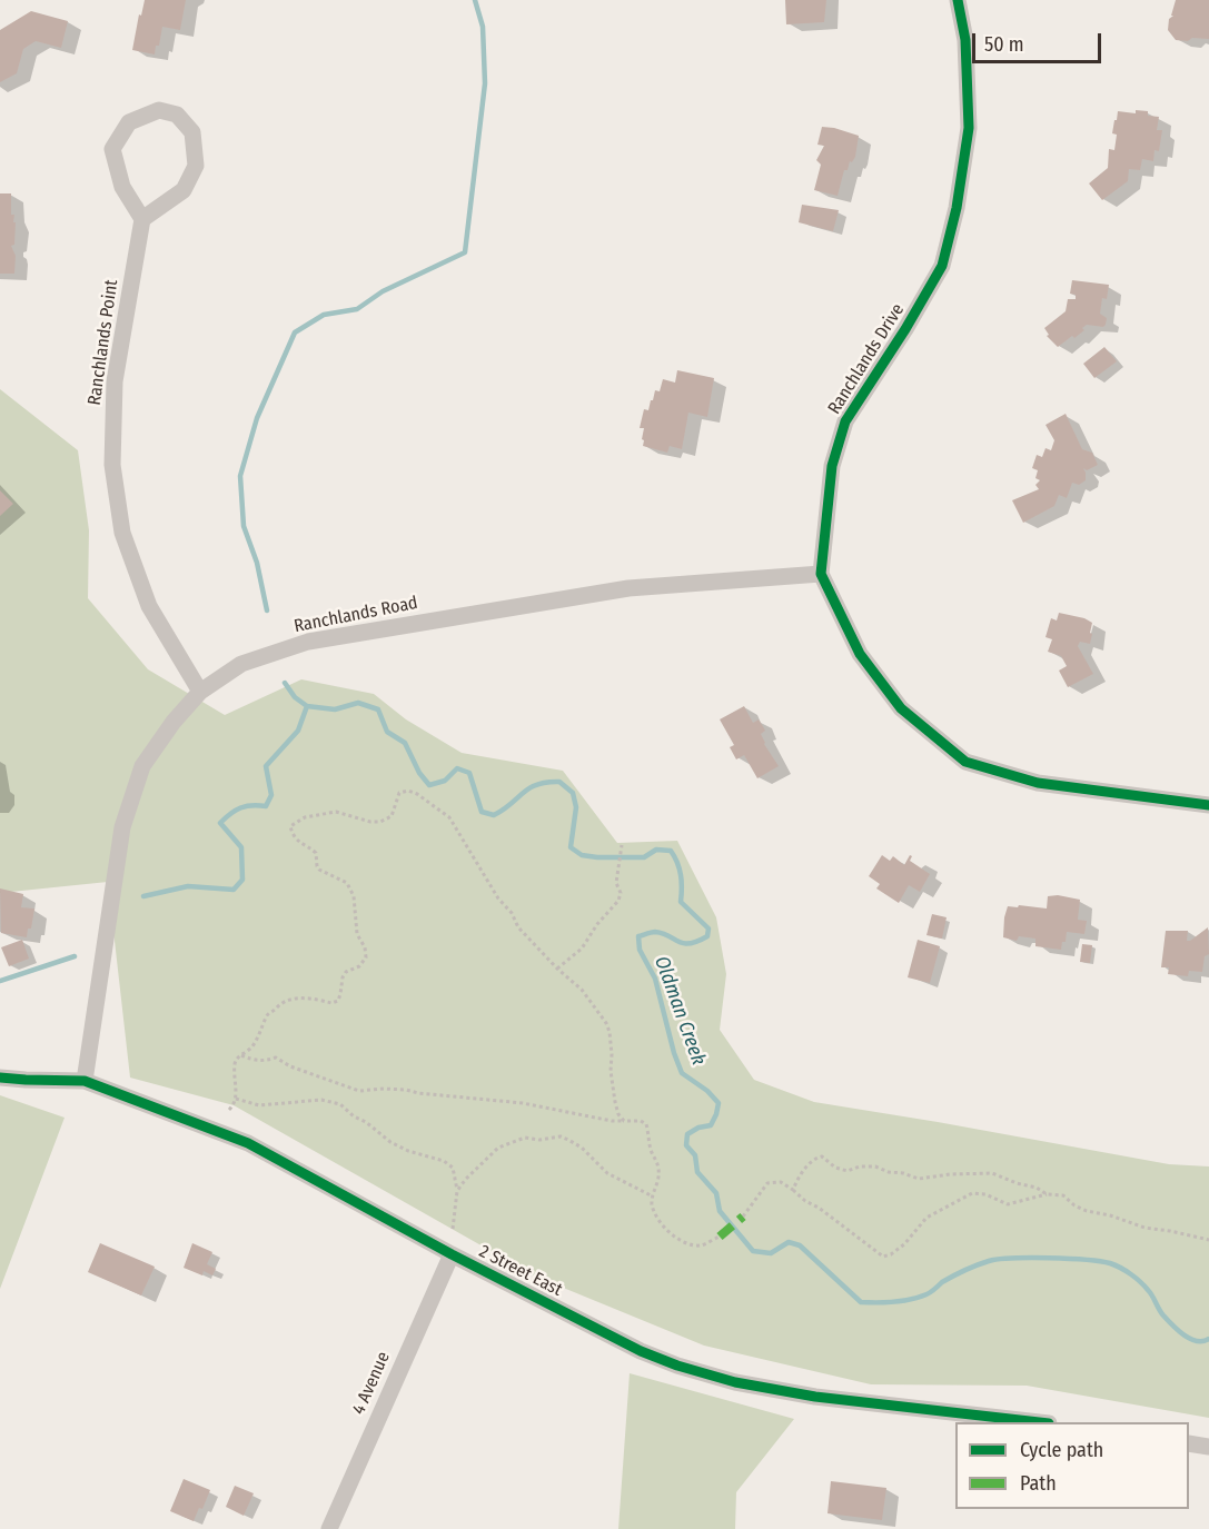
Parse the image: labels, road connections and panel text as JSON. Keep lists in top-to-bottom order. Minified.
{"streets":{"street":["Ranchlands Point","Ranchlands Drive","Ranchlands Road","2 Street East","4 Avenue"]},"crossings":[["Ranchlands Point","Ranchlands Road"],["Ranchlands Drive","Ranchlands Road"],["Ranchlands Road","2 Street East"],["2 Street East","4 Avenue"]],"water":["Oldman Creek"],"legend":["Cycle path","Path"],"scale_bar":"50 m"}
